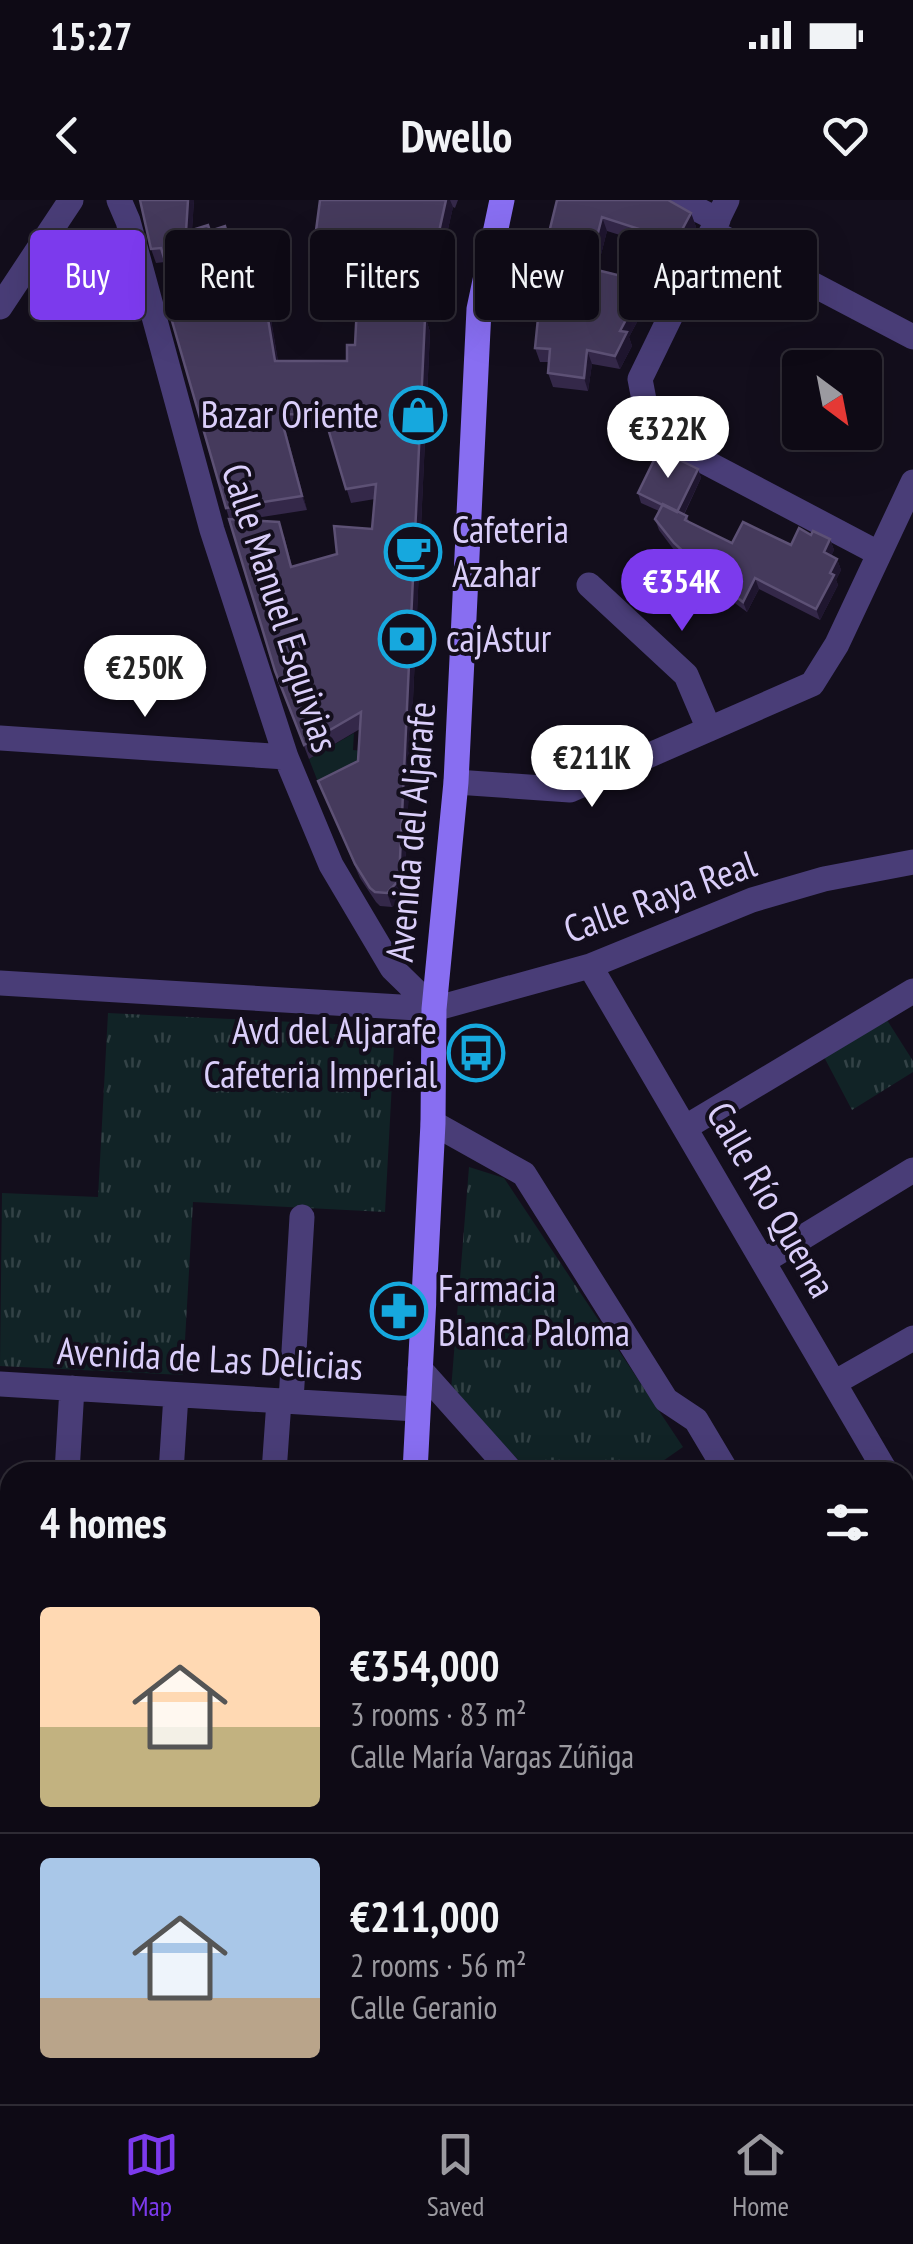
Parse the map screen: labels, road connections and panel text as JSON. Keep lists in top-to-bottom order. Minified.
{"streets":{"main road":["Avenida del Aljarafe"],"street":["Calle Manuel Esquivias","Calle Raya Real","Calle Río Quema","Avenida de Las Delicias"]},"crossings":[["Calle Manuel Esquivias","Avenida del Aljarafe"],["Calle Manuel Esquivias","Calle Raya Real"],["Avenida del Aljarafe","Calle Raya Real"],["Avenida del Aljarafe","Avenida de Las Delicias"],["Calle Raya Real","Calle Río Quema"]],"places":{"shop":["Bazar Oriente"],"cafe":["Cafeteria Azahar"],"bank":["cajAstur"],"bus stop":["Avd del Aljarafe Cafeteria Imperial"],"pharmacy":["Farmacia Blanca Paloma"]},"north":"bottom right","page":{"status":"15:27","header":"Dwello","chip":["Buy","Rent","Filters","New","Apartment"],"price":["€322K","€354K","€250K","€211K"],"heading":"4 homes","list":[{"name":"€354,000","note":"3 rooms · 83 m² · Calle María Vargas Zúñiga"},{"name":"€211,000","note":"2 rooms · 56 m² · Calle Geranio"}],"tabs":["Map","Saved","Home"]}}
